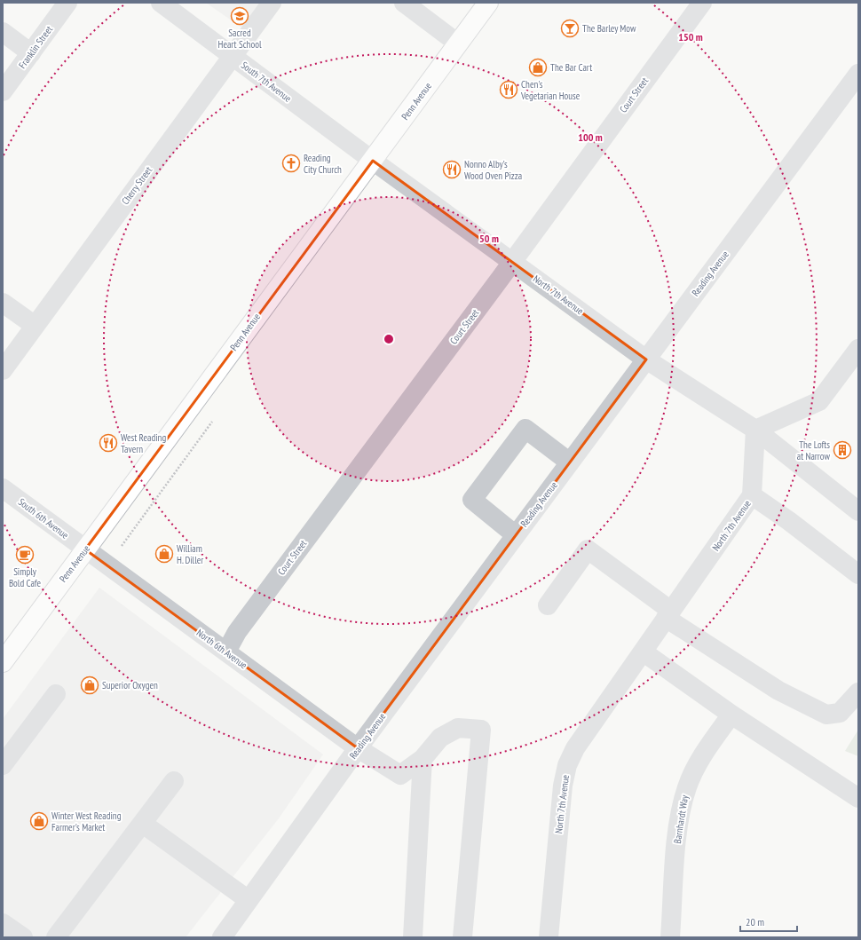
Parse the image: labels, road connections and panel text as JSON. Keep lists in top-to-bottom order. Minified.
{"streets":{"main road":["Penn Avenue"],"street":["Franklin Street","South 7th Avenue","Court Street","Cherry Street","Reading Avenue","North 7th Avenue","South 6th Avenue","North 6th Avenue","Barnhardt Way"]},"crossings":[["South 7th Avenue","Penn Avenue"],["South 7th Avenue","Cherry Street"],["South 7th Avenue","North 7th Avenue"],["Court Street","North 7th Avenue"],["Court Street","North 6th Avenue"],["Penn Avenue","North 7th Avenue"],["Penn Avenue","South 6th Avenue"],["Penn Avenue","North 6th Avenue"],["Reading Avenue","North 7th Avenue"],["Reading Avenue","North 6th Avenue"],["South 6th Avenue","North 6th Avenue"]],"places":{"school or university":["Sacred Heart School"],"bar":["The Barley Mow"],"shop":["The Bar Cart","William H. Diller","Superior Oxygen","Winter West Reading Farmer's Market"],"restaurant":["Chen's Vegetarian House","Nonno Alby’s Wood Oven Pizza","West Reading Tavern"],"church":["Reading City Church"],"building":["The Lofts at Narrow"],"cafe":["Simply Bold Cafe"]},"scale_bar":"20 m","rings":["150 m","100 m","50 m"]}
